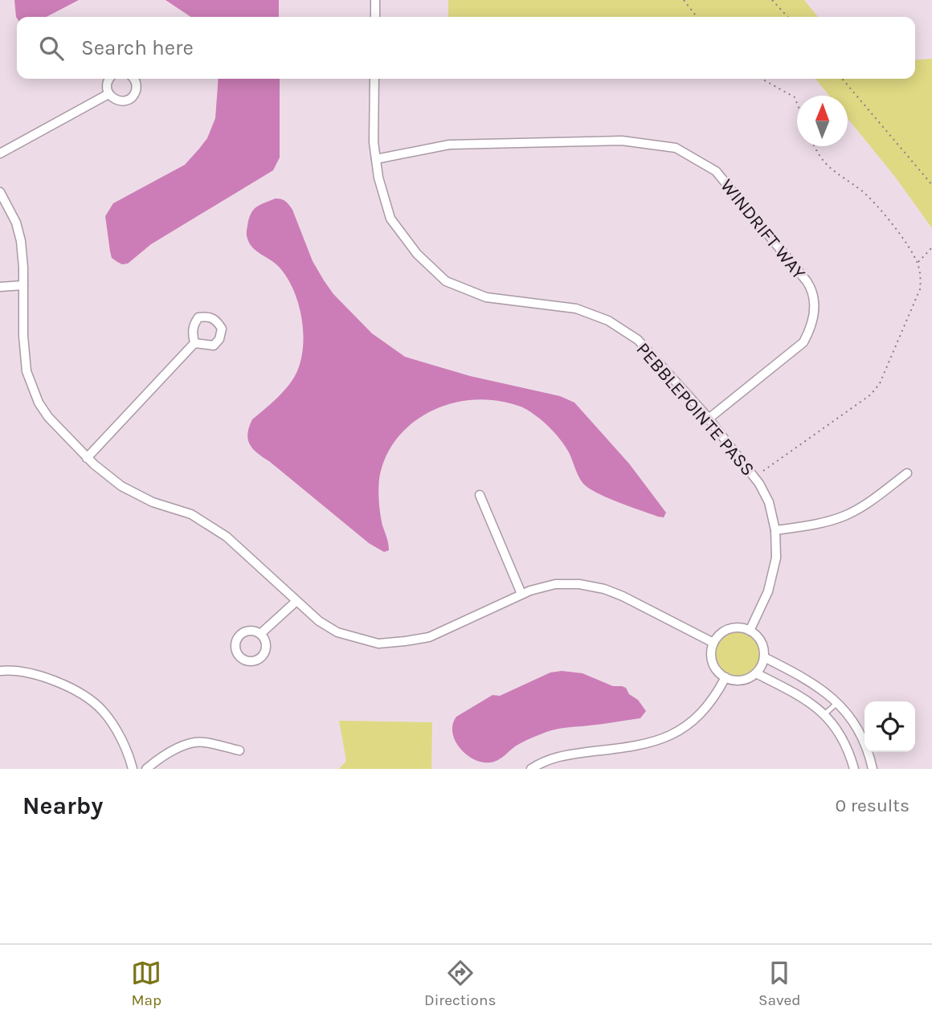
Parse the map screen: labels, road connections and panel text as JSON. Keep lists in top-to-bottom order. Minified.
{"streets":{"street":["WINDRIFT WAY","PEBBLEPOINTE PASS"]},"crossings":[["WINDRIFT WAY","PEBBLEPOINTE PASS"]],"north":"top","page":{"search":"Search here","heading":["Nearby","0 results"],"nav":["Map","Directions","Saved"]}}
